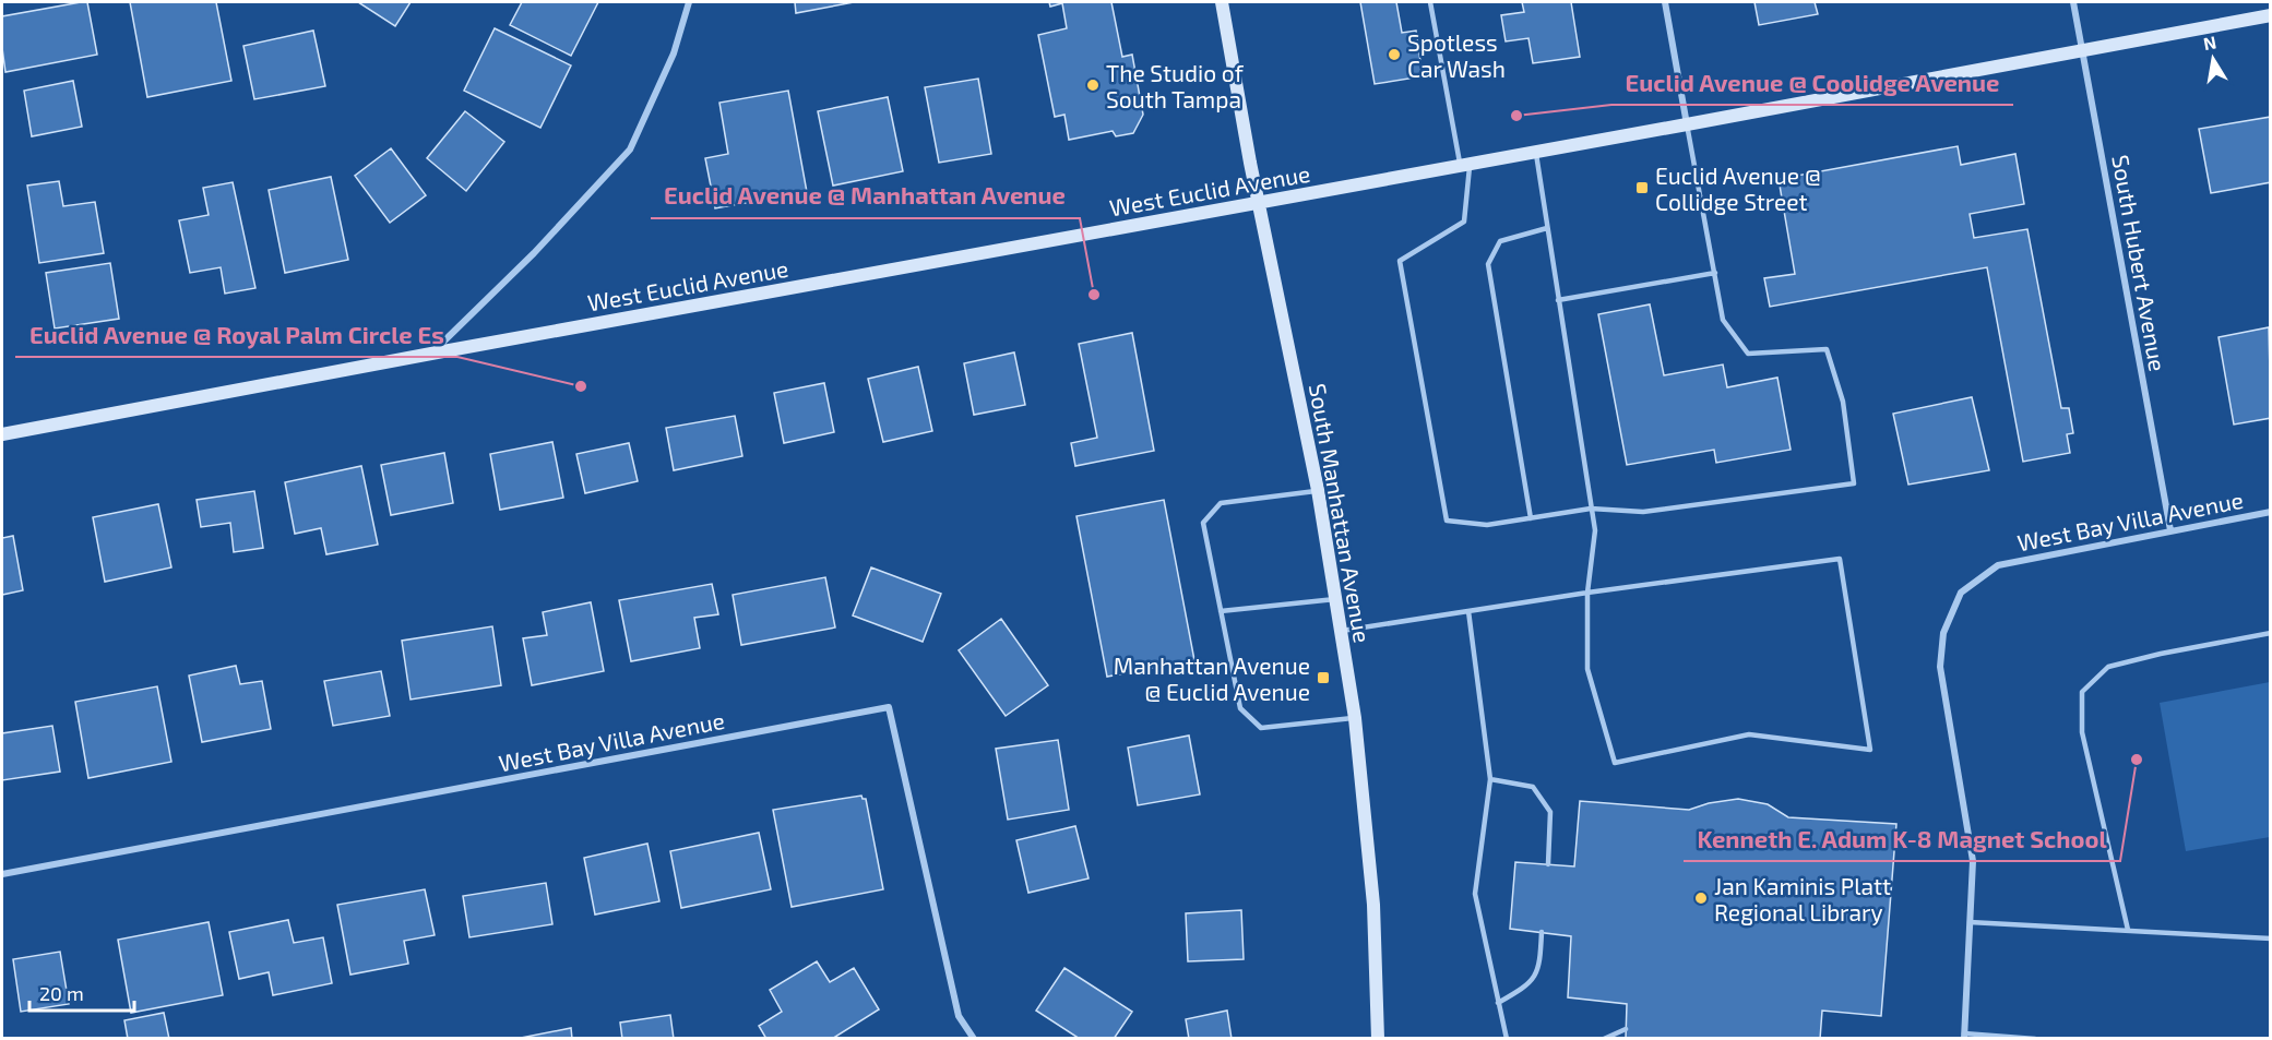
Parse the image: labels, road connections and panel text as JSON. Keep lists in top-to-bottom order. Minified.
{"streets":{"street":["West Euclid Avenue","South Hubert Avenue","South Manhattan Avenue","West Bay Villa Avenue"]},"crossings":[["West Euclid Avenue","South Hubert Avenue"],["West Euclid Avenue","South Manhattan Avenue"],["South Hubert Avenue","West Bay Villa Avenue"]],"places":{"other":["Spotless Car Wash","The Studio of South Tampa","Euclid Avenue @ Coolidge Avenue","Euclid Avenue @ Manhattan Avenue","Euclid Avenue @ Royal Palm Circle Es","Kenneth E. Adum K-8 Magnet School","Jan Kaminis Platt Regional Library"],"transit":["Euclid Avenue @ Collidge Street","Manhattan Avenue @ Euclid Avenue"]},"scale_bar":"20 m","north":"top"}
